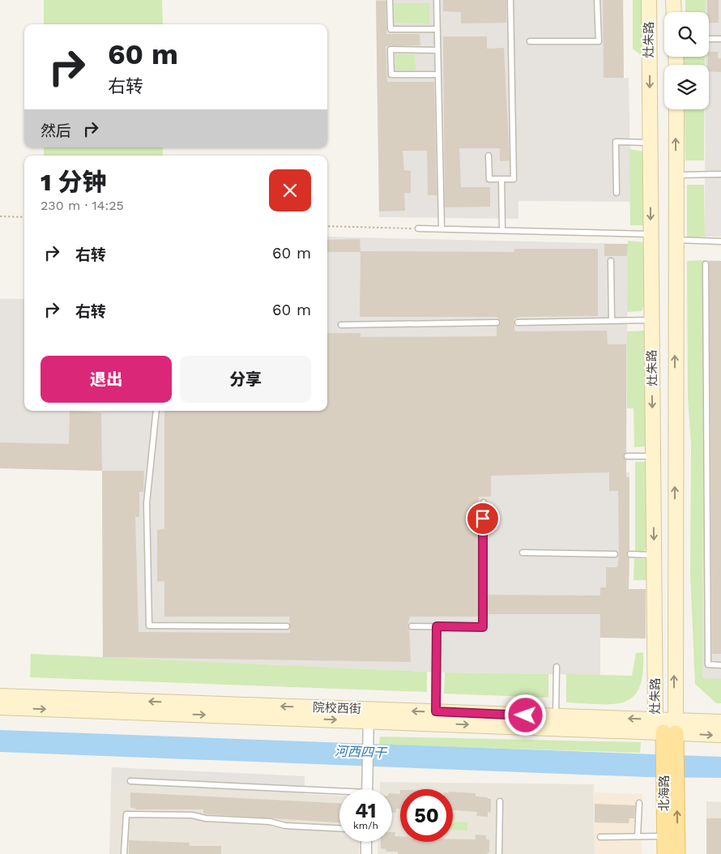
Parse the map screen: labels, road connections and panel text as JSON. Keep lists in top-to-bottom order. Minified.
{"streets":{"main road":["灶朱路","院校西街","北海路"]},"crossings":[["灶朱路","院校西街"],["灶朱路","北海路"],["院校西街","北海路"]],"water":["河西四干"],"page":{"turn":["60 m","右转"],"then":"然后","heading":["1 分钟","230 m · 14:25"],"list":[{"name":"右转","value":"60 m"},{"name":"右转","value":"60 m"}],"buttons":["退出","分享"],"speed":"41 km/h","limit":"50"}}
